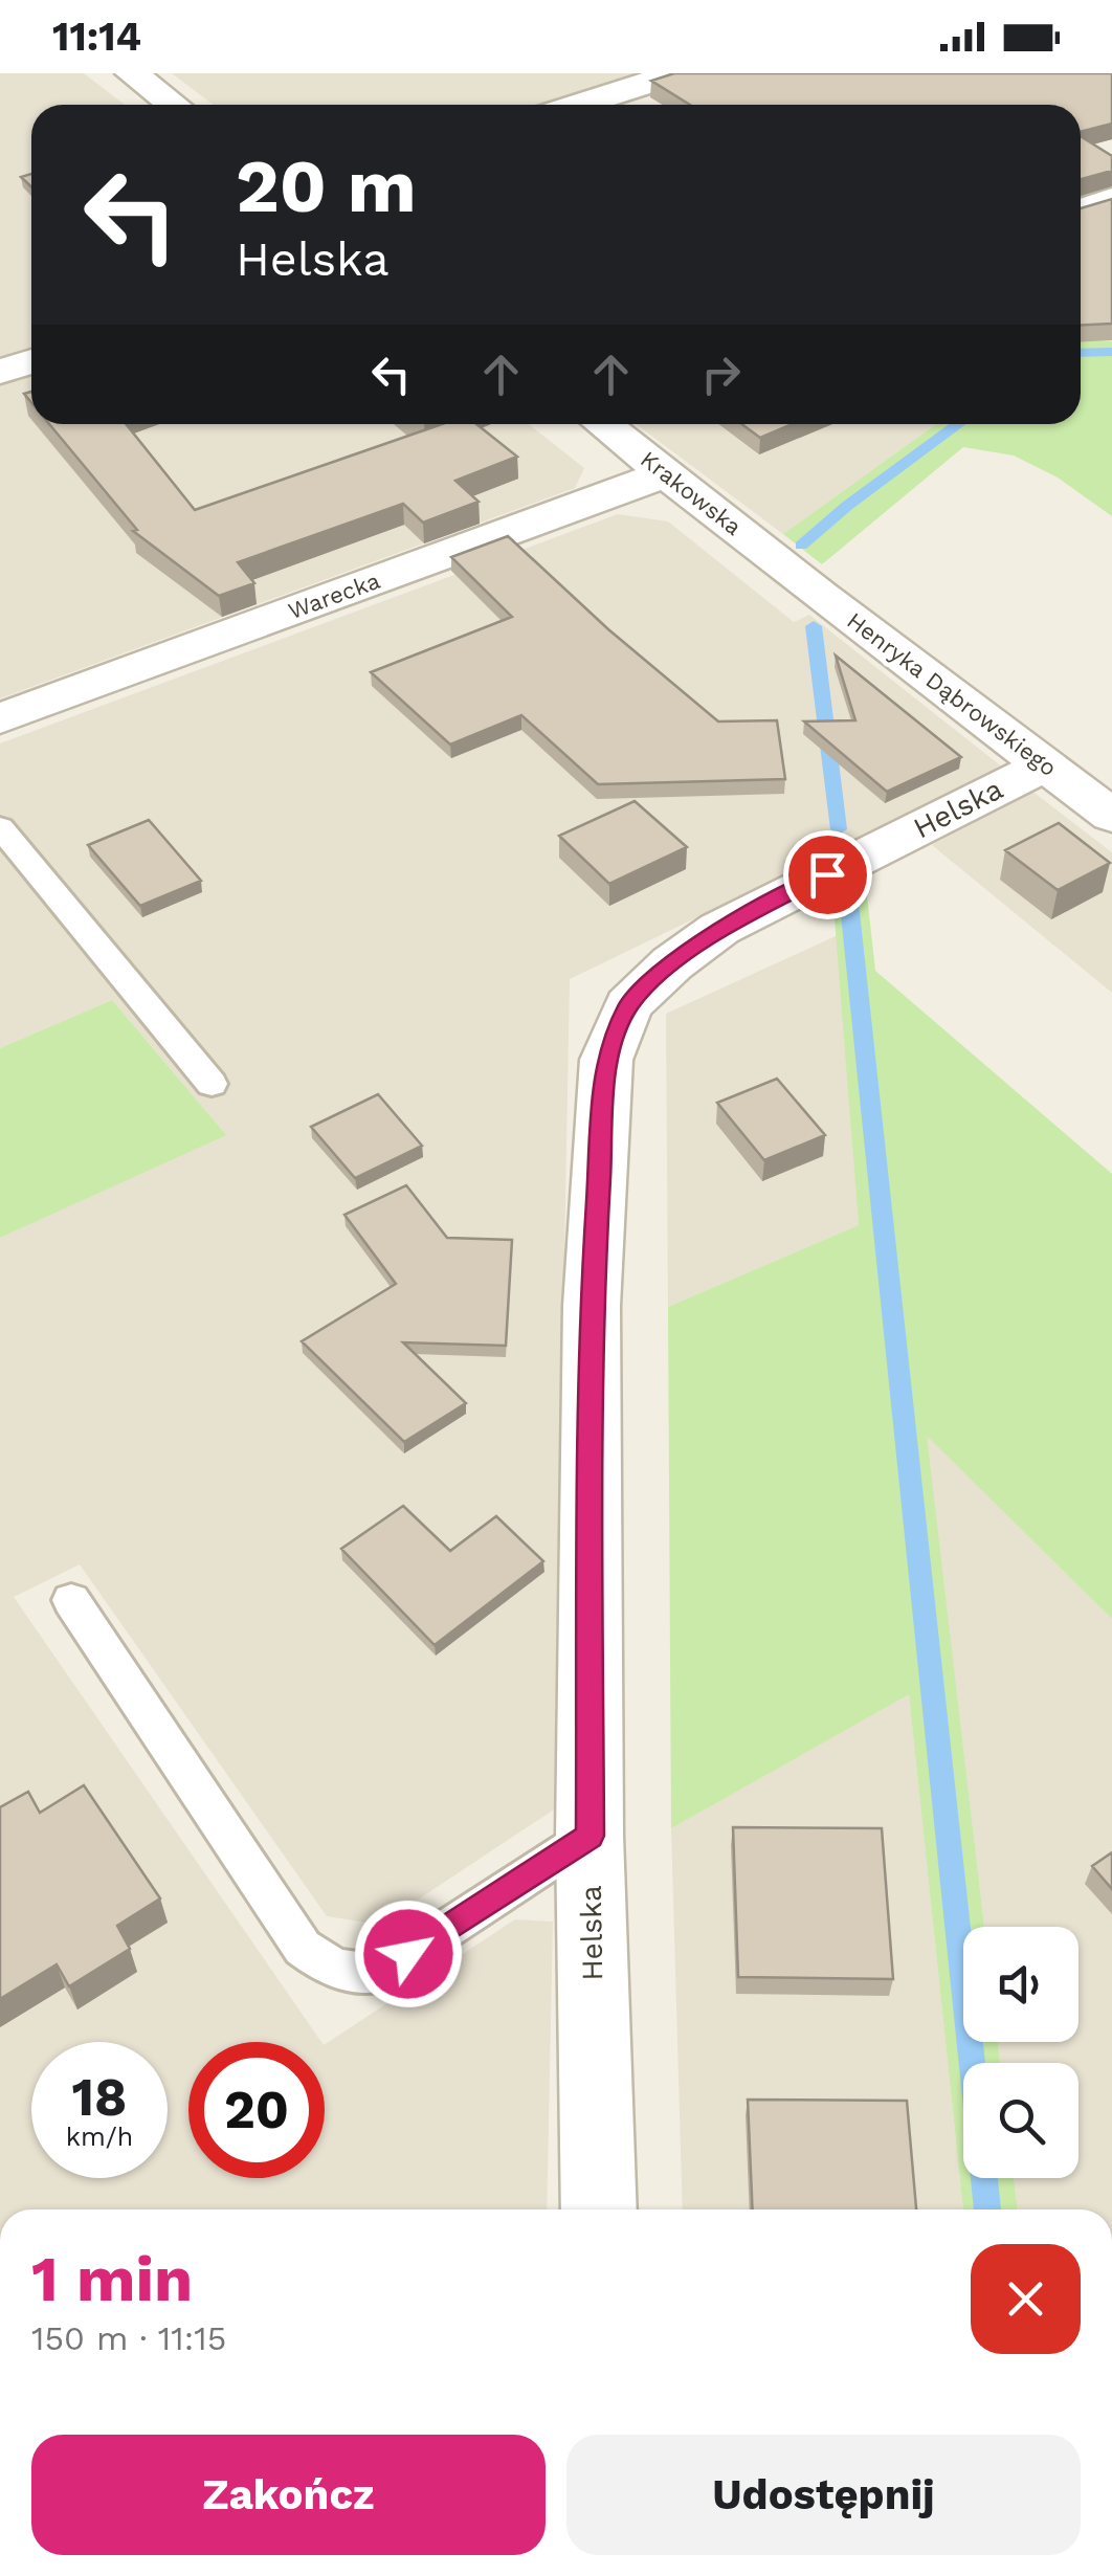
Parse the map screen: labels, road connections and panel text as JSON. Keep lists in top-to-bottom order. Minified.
{"streets":{"street":["Krakowska","Warecka","Henryka Dąbrowskiego","Helska"]},"crossings":[["Krakowska","Warecka"],["Krakowska","Henryka Dąbrowskiego"],["Henryka Dąbrowskiego","Helska"]],"page":{"status":"11:14","turn":["20 m","Helska"],"speed":"18 km/h","limit":"20","heading":["1 min","150 m · 11:15"],"buttons":["Zakończ","Udostępnij"]}}
